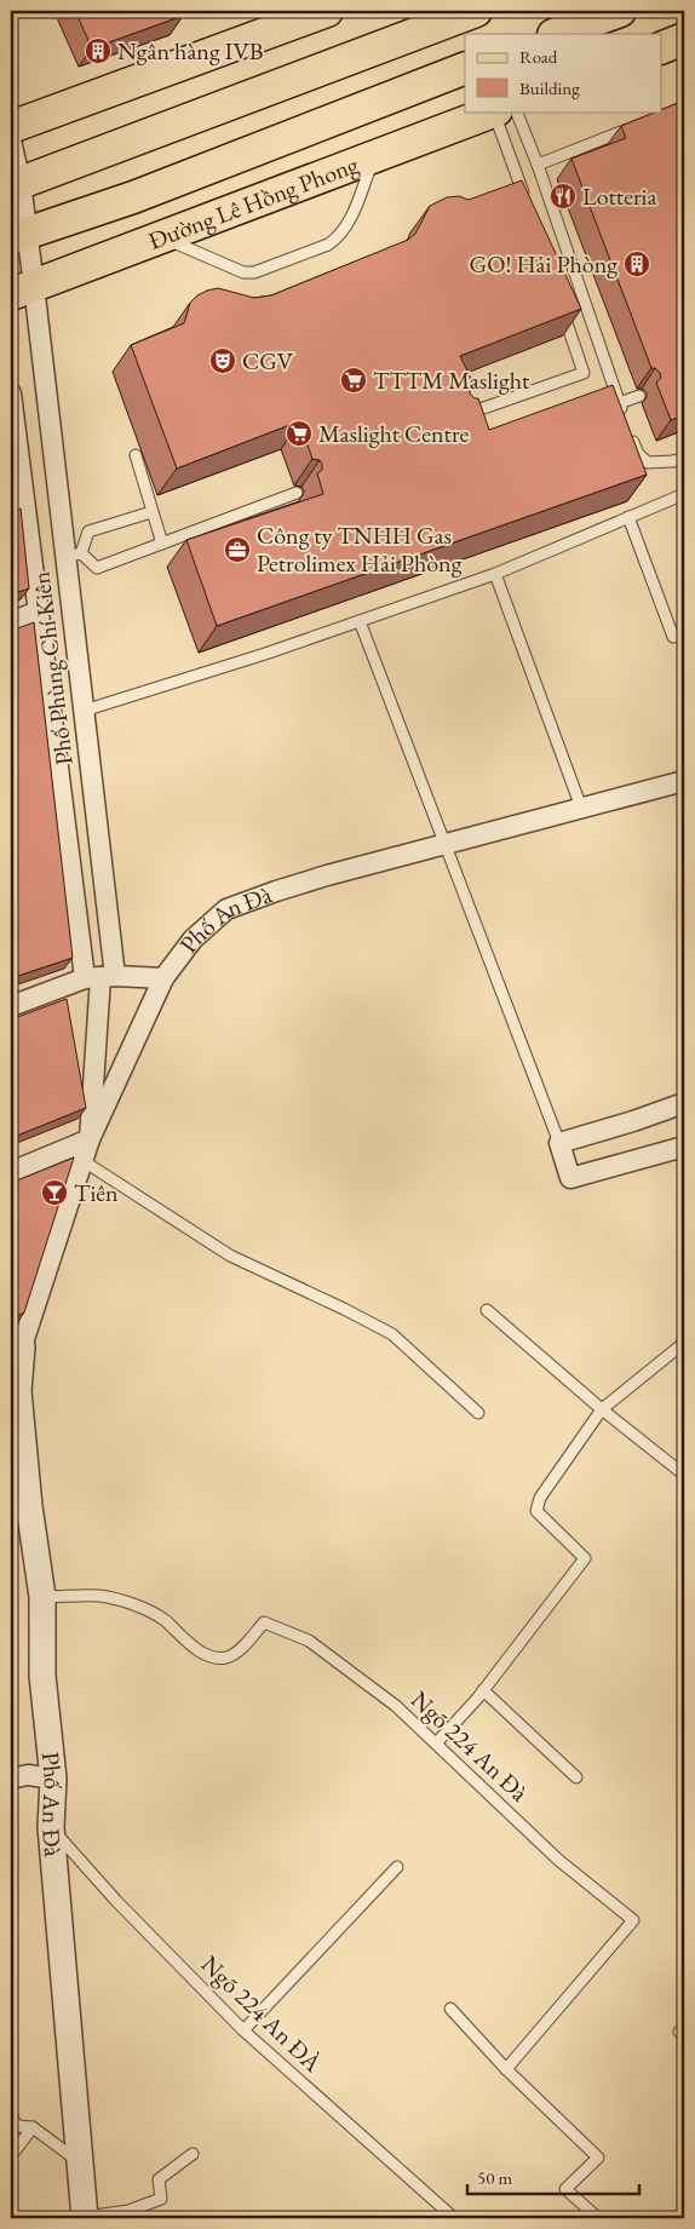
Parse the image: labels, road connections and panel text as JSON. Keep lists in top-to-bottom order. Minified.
{"streets":{"main road":["Đường Lê Hồng Phong"],"street":["Phố Phùng Chí Kiên","Phố An Đà"],"lane":["Ngõ 224 An Đà","Ngõ 224 An ĐÀ"]},"crossings":[["Đường Lê Hồng Phong","Phố Phùng Chí Kiên"],["Phố An Đà","Ngõ 224 An Đà"],["Phố An Đà","Ngõ 224 An ĐÀ"]],"places":{"building":["Ngân hàng IVB","GO! Hải Phòng"],"restaurant":["Lotteria"],"theatre":["CGV"],"supermarket":["TTTM Maslight","Maslight Centre"],"office":["Công ty TNHH Gas Petrolimex Hải Phòng"],"bar":["Tiên"]},"legend":["Road","Building"],"scale_bar":"50 m"}
